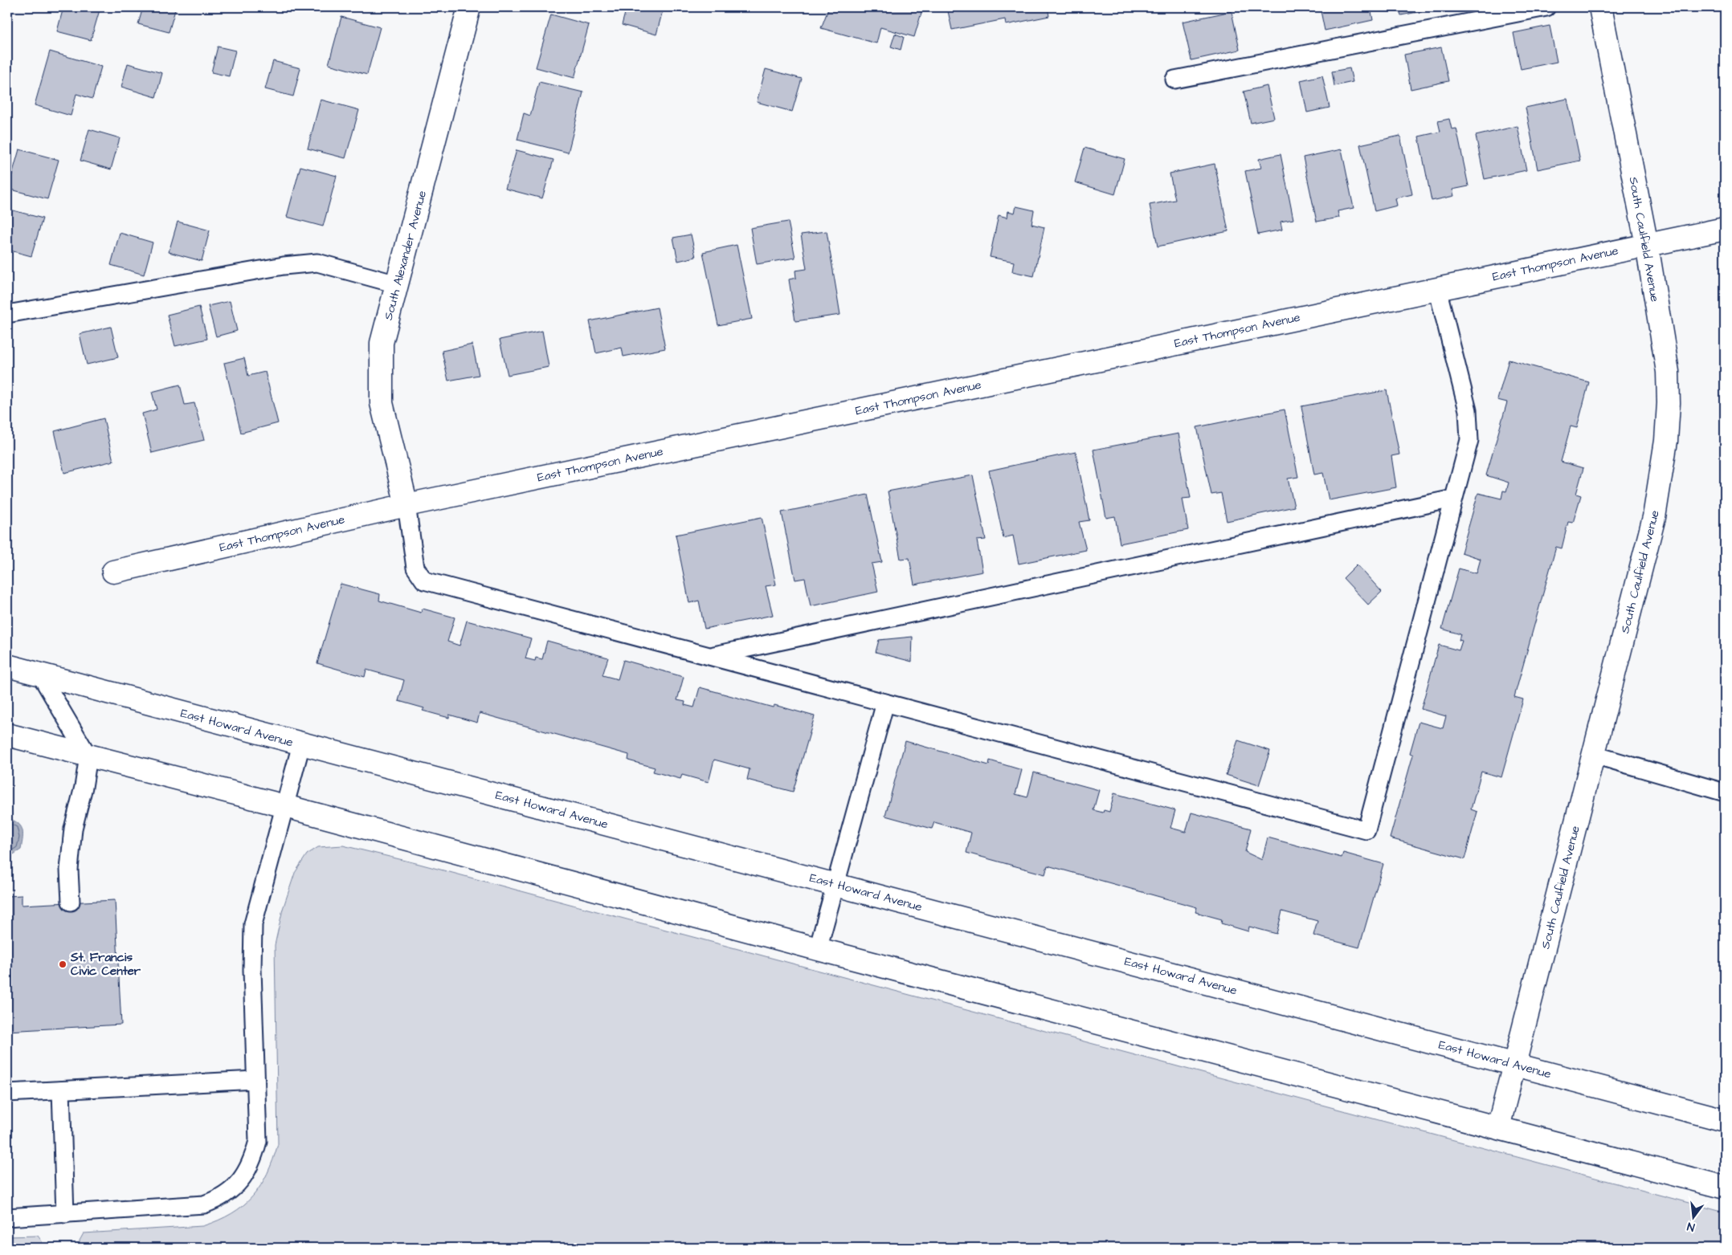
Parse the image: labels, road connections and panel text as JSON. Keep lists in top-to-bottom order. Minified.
{"streets":{"main road":["South Caulfield Avenue","South Alexander Avenue","East Thompson Avenue","East Howard Avenue"]},"crossings":[["South Caulfield Avenue","East Thompson Avenue"],["South Caulfield Avenue","East Howard Avenue"],["South Alexander Avenue","East Thompson Avenue"]],"places":["St. Francis Civic Center"],"north":"bottom"}
